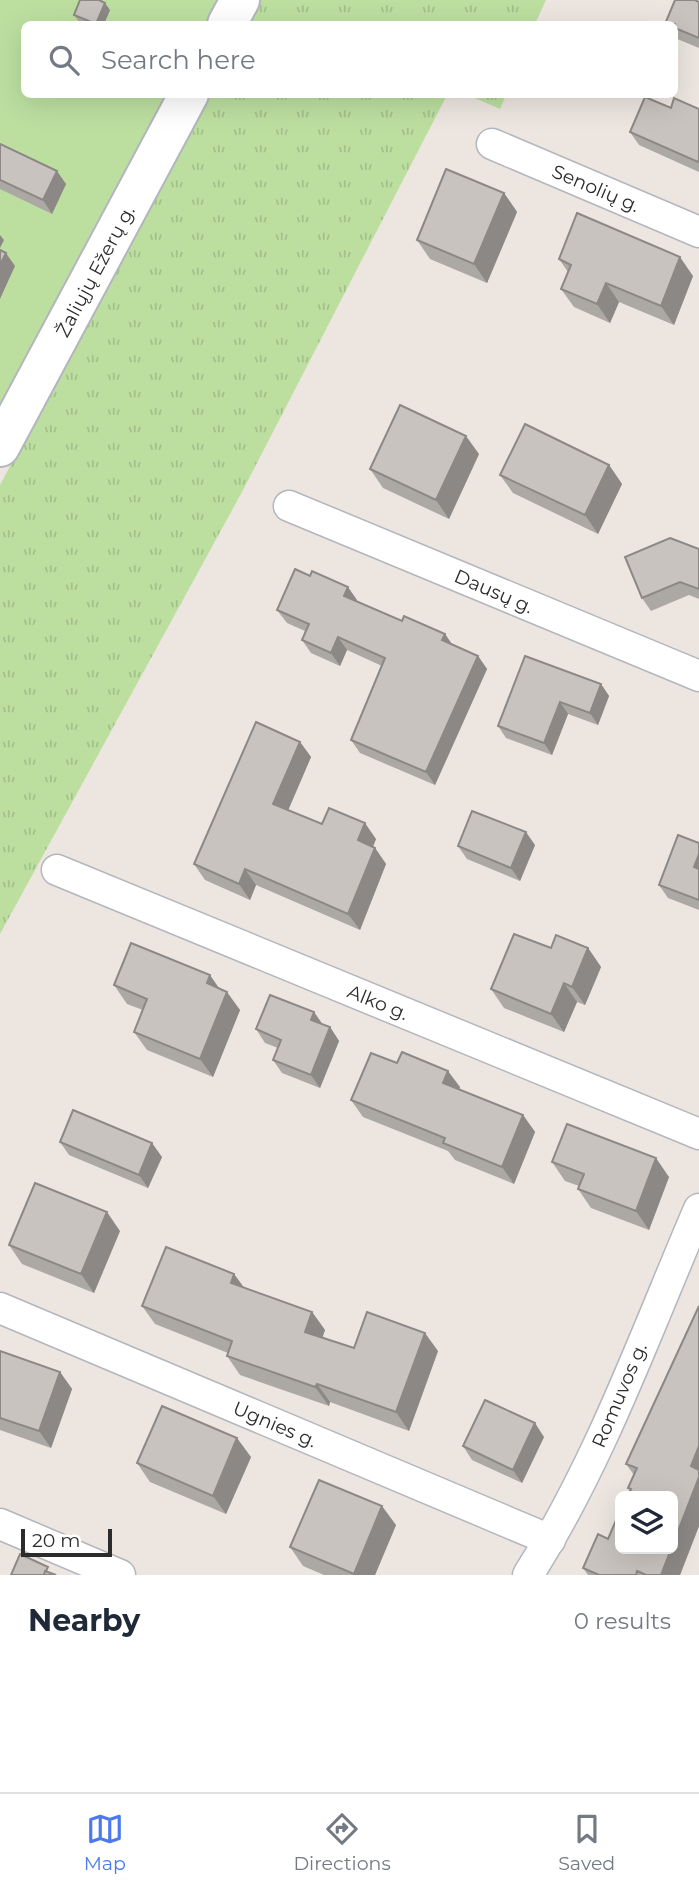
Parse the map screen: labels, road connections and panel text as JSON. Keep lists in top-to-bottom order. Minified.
{"streets":{"main road":["Žaliųjų Ežerų g."],"street":["Senolių g.","Dausų g.","Alko g.","Romuvos g.","Ugnies g."]},"crossings":[["Romuvos g.","Ugnies g."]],"scale_bar":"20 m","page":{"search":"Search here","scale":"20 m","heading":["Nearby","0 results"],"nav":["Map","Directions","Saved"]}}
